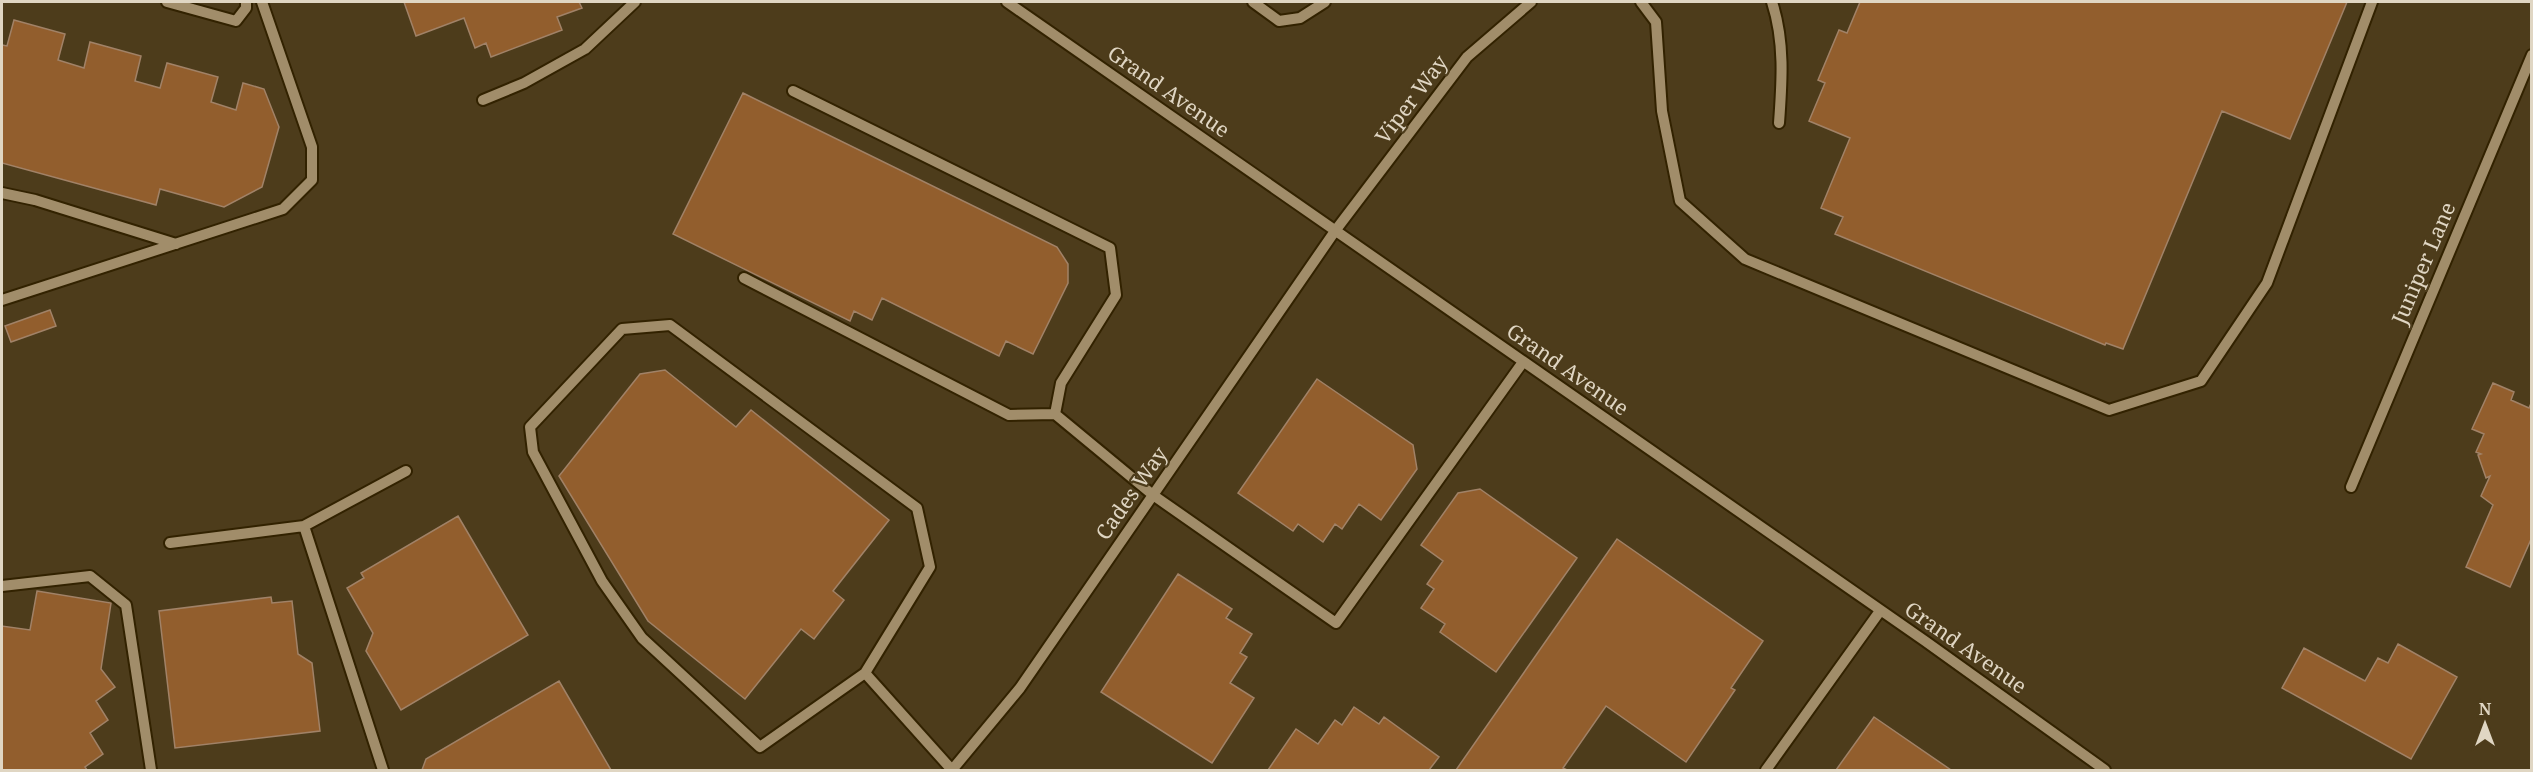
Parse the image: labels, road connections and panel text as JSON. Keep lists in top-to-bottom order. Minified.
{"streets":{"street":["Grand Avenue","Viper Way","Juniper Lane","Cades Way"]},"crossings":[["Grand Avenue","Viper Way"],["Grand Avenue","Cades Way"],["Viper Way","Cades Way"]],"north":"top"}
